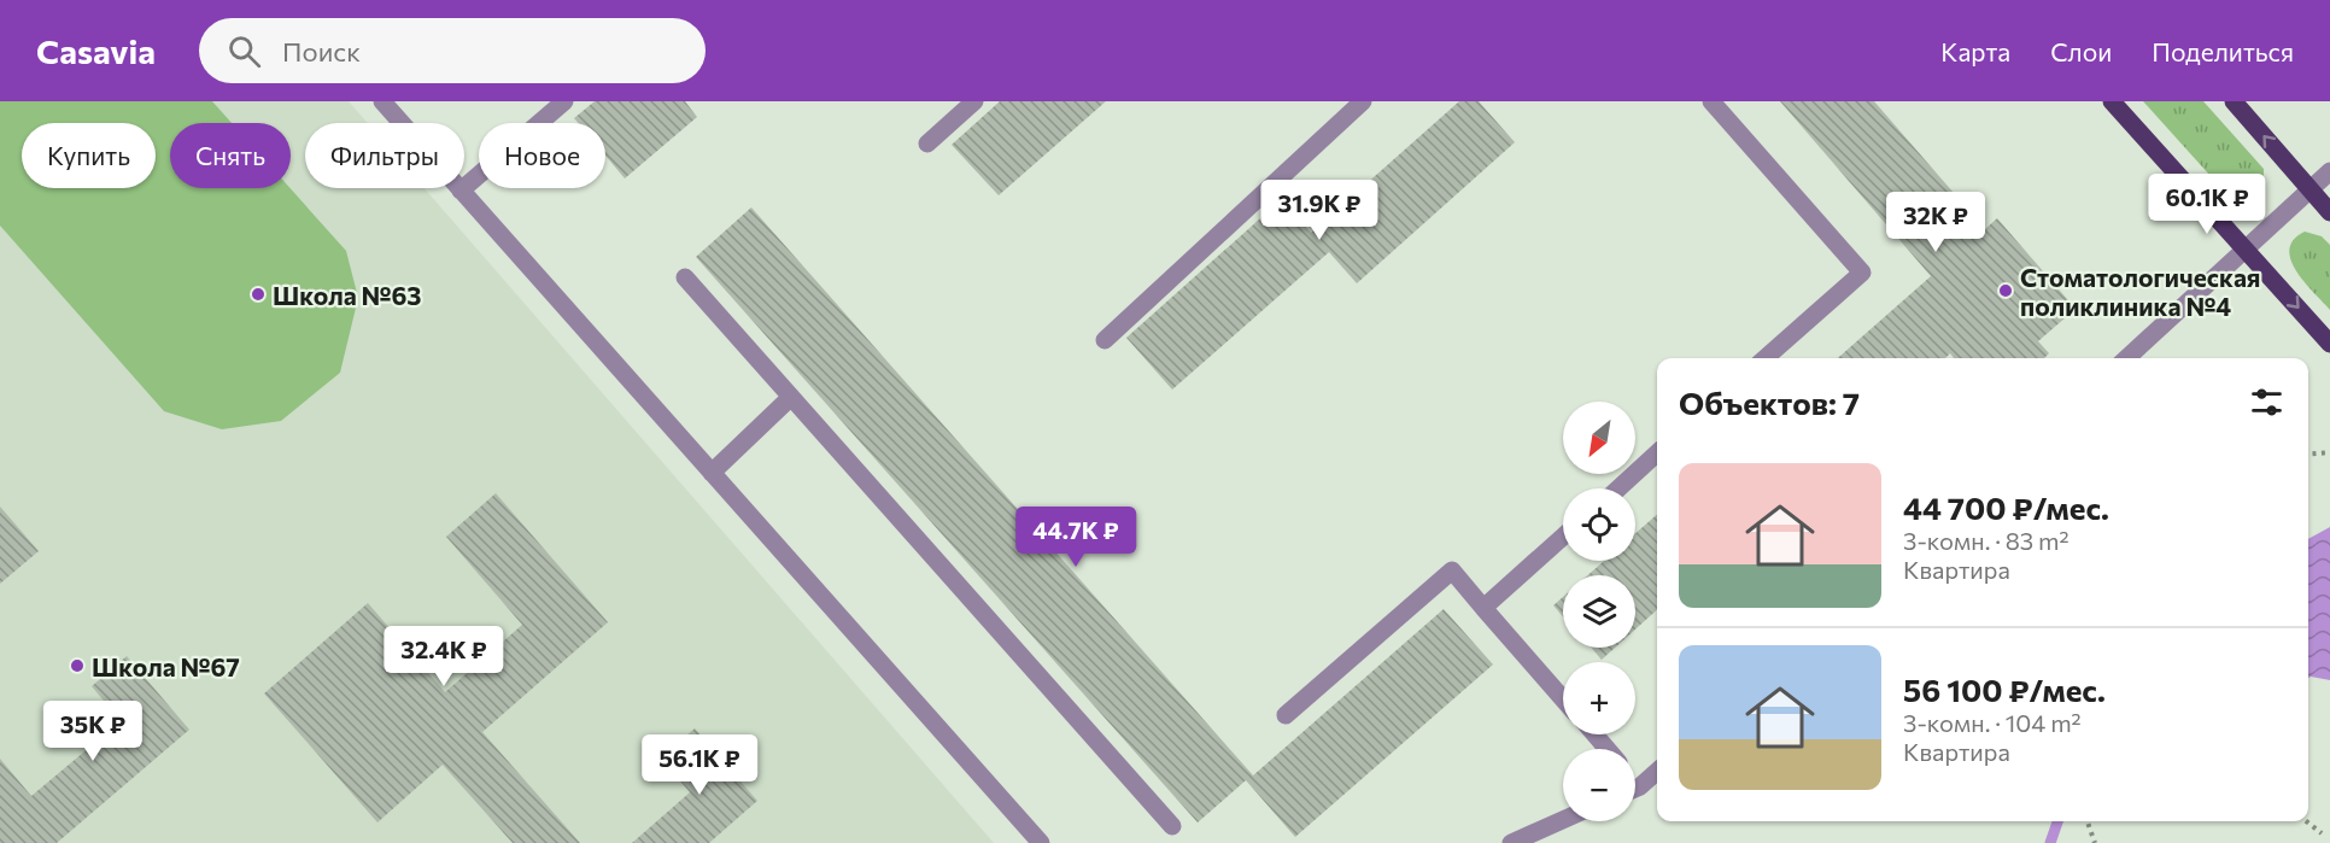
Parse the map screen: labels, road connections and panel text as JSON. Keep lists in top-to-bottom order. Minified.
{"places":["Стоматологическая поликлиника №4","Школа №63","Школа №67"],"north":"bottom left","page":{"header":"Casavia","search":"Поиск","nav":["Карта","Слои","Поделиться"],"chip":["Купить","Снять","Фильтры","Новое"],"price":["60.1K ₽","31.9K ₽","32K ₽","44.7K ₽","32.4K ₽","35K ₽","56.1K ₽"],"heading":"Объектов: 7","map_buttons":["+","−"],"list":[{"name":"44 700 ₽/мес.","note":"3-комн. · 83 m² · Квартира"},{"name":"56 100 ₽/мес.","note":"3-комн. · 104 m² · Квартира"}]}}
